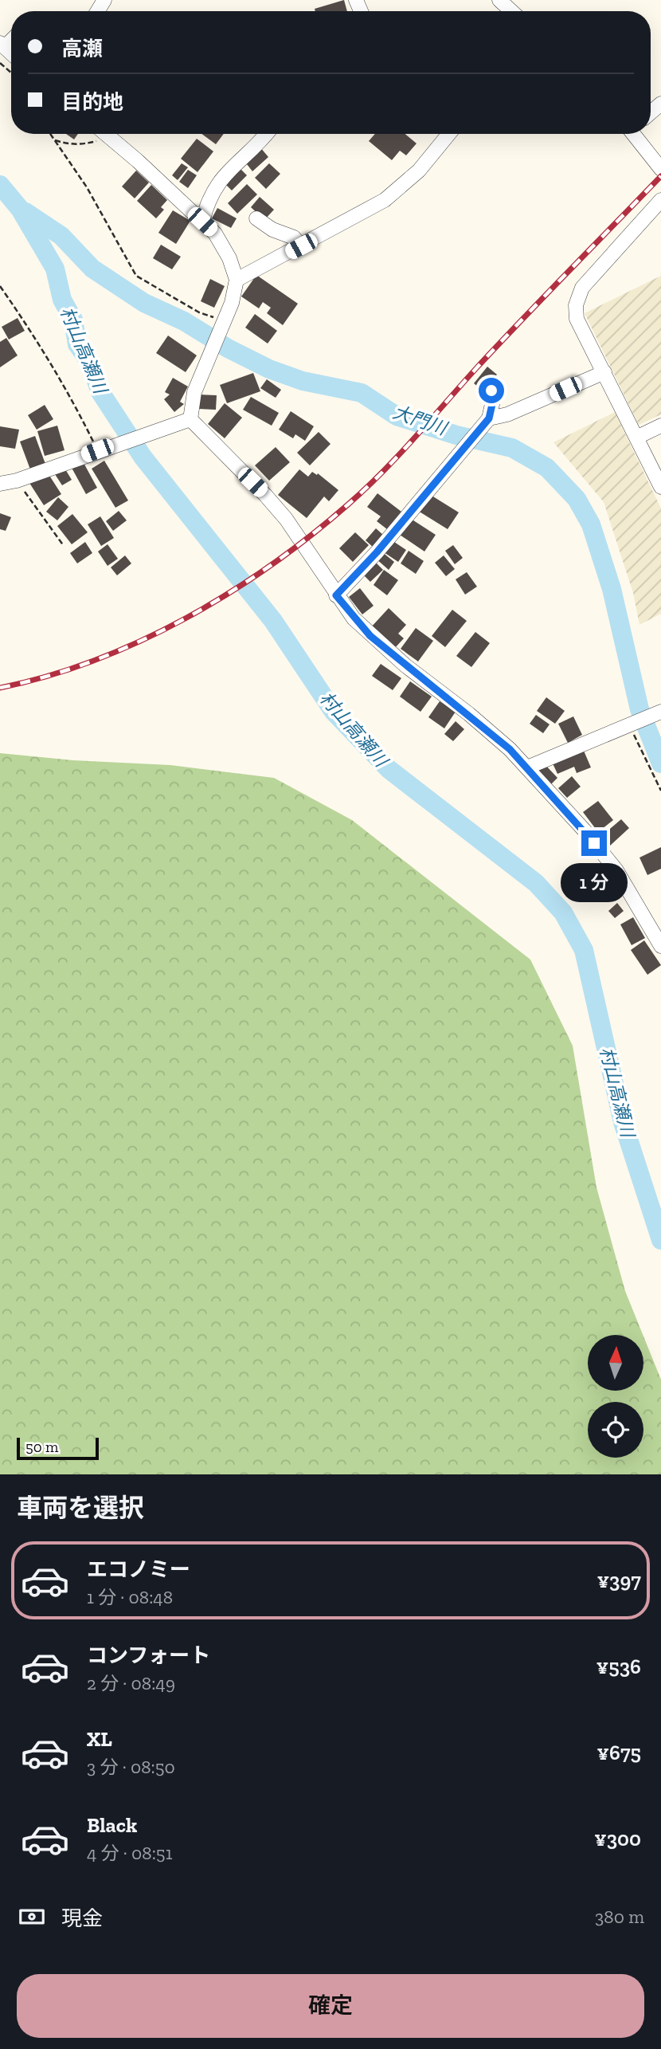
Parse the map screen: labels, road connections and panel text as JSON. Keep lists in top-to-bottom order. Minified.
{"water":["村山高瀬川","大門川"],"scale_bar":"50 m","north":"top","page":{"banner":["高瀬","目的地"],"bubble":"1 分","scale":"50 m","heading":"車両を選択","list":[{"name":"エコノミー","note":"1 分 · 08:48","value":"¥397"},{"name":"コンフォート","note":"2 分 · 08:49","value":"¥536"},{"name":"XL","note":"3 分 · 08:50","value":"¥675"},{"name":"Black","note":"4 分 · 08:51","value":"¥300"}],"pay":["現金","380 m"],"buttons":"確定"}}
